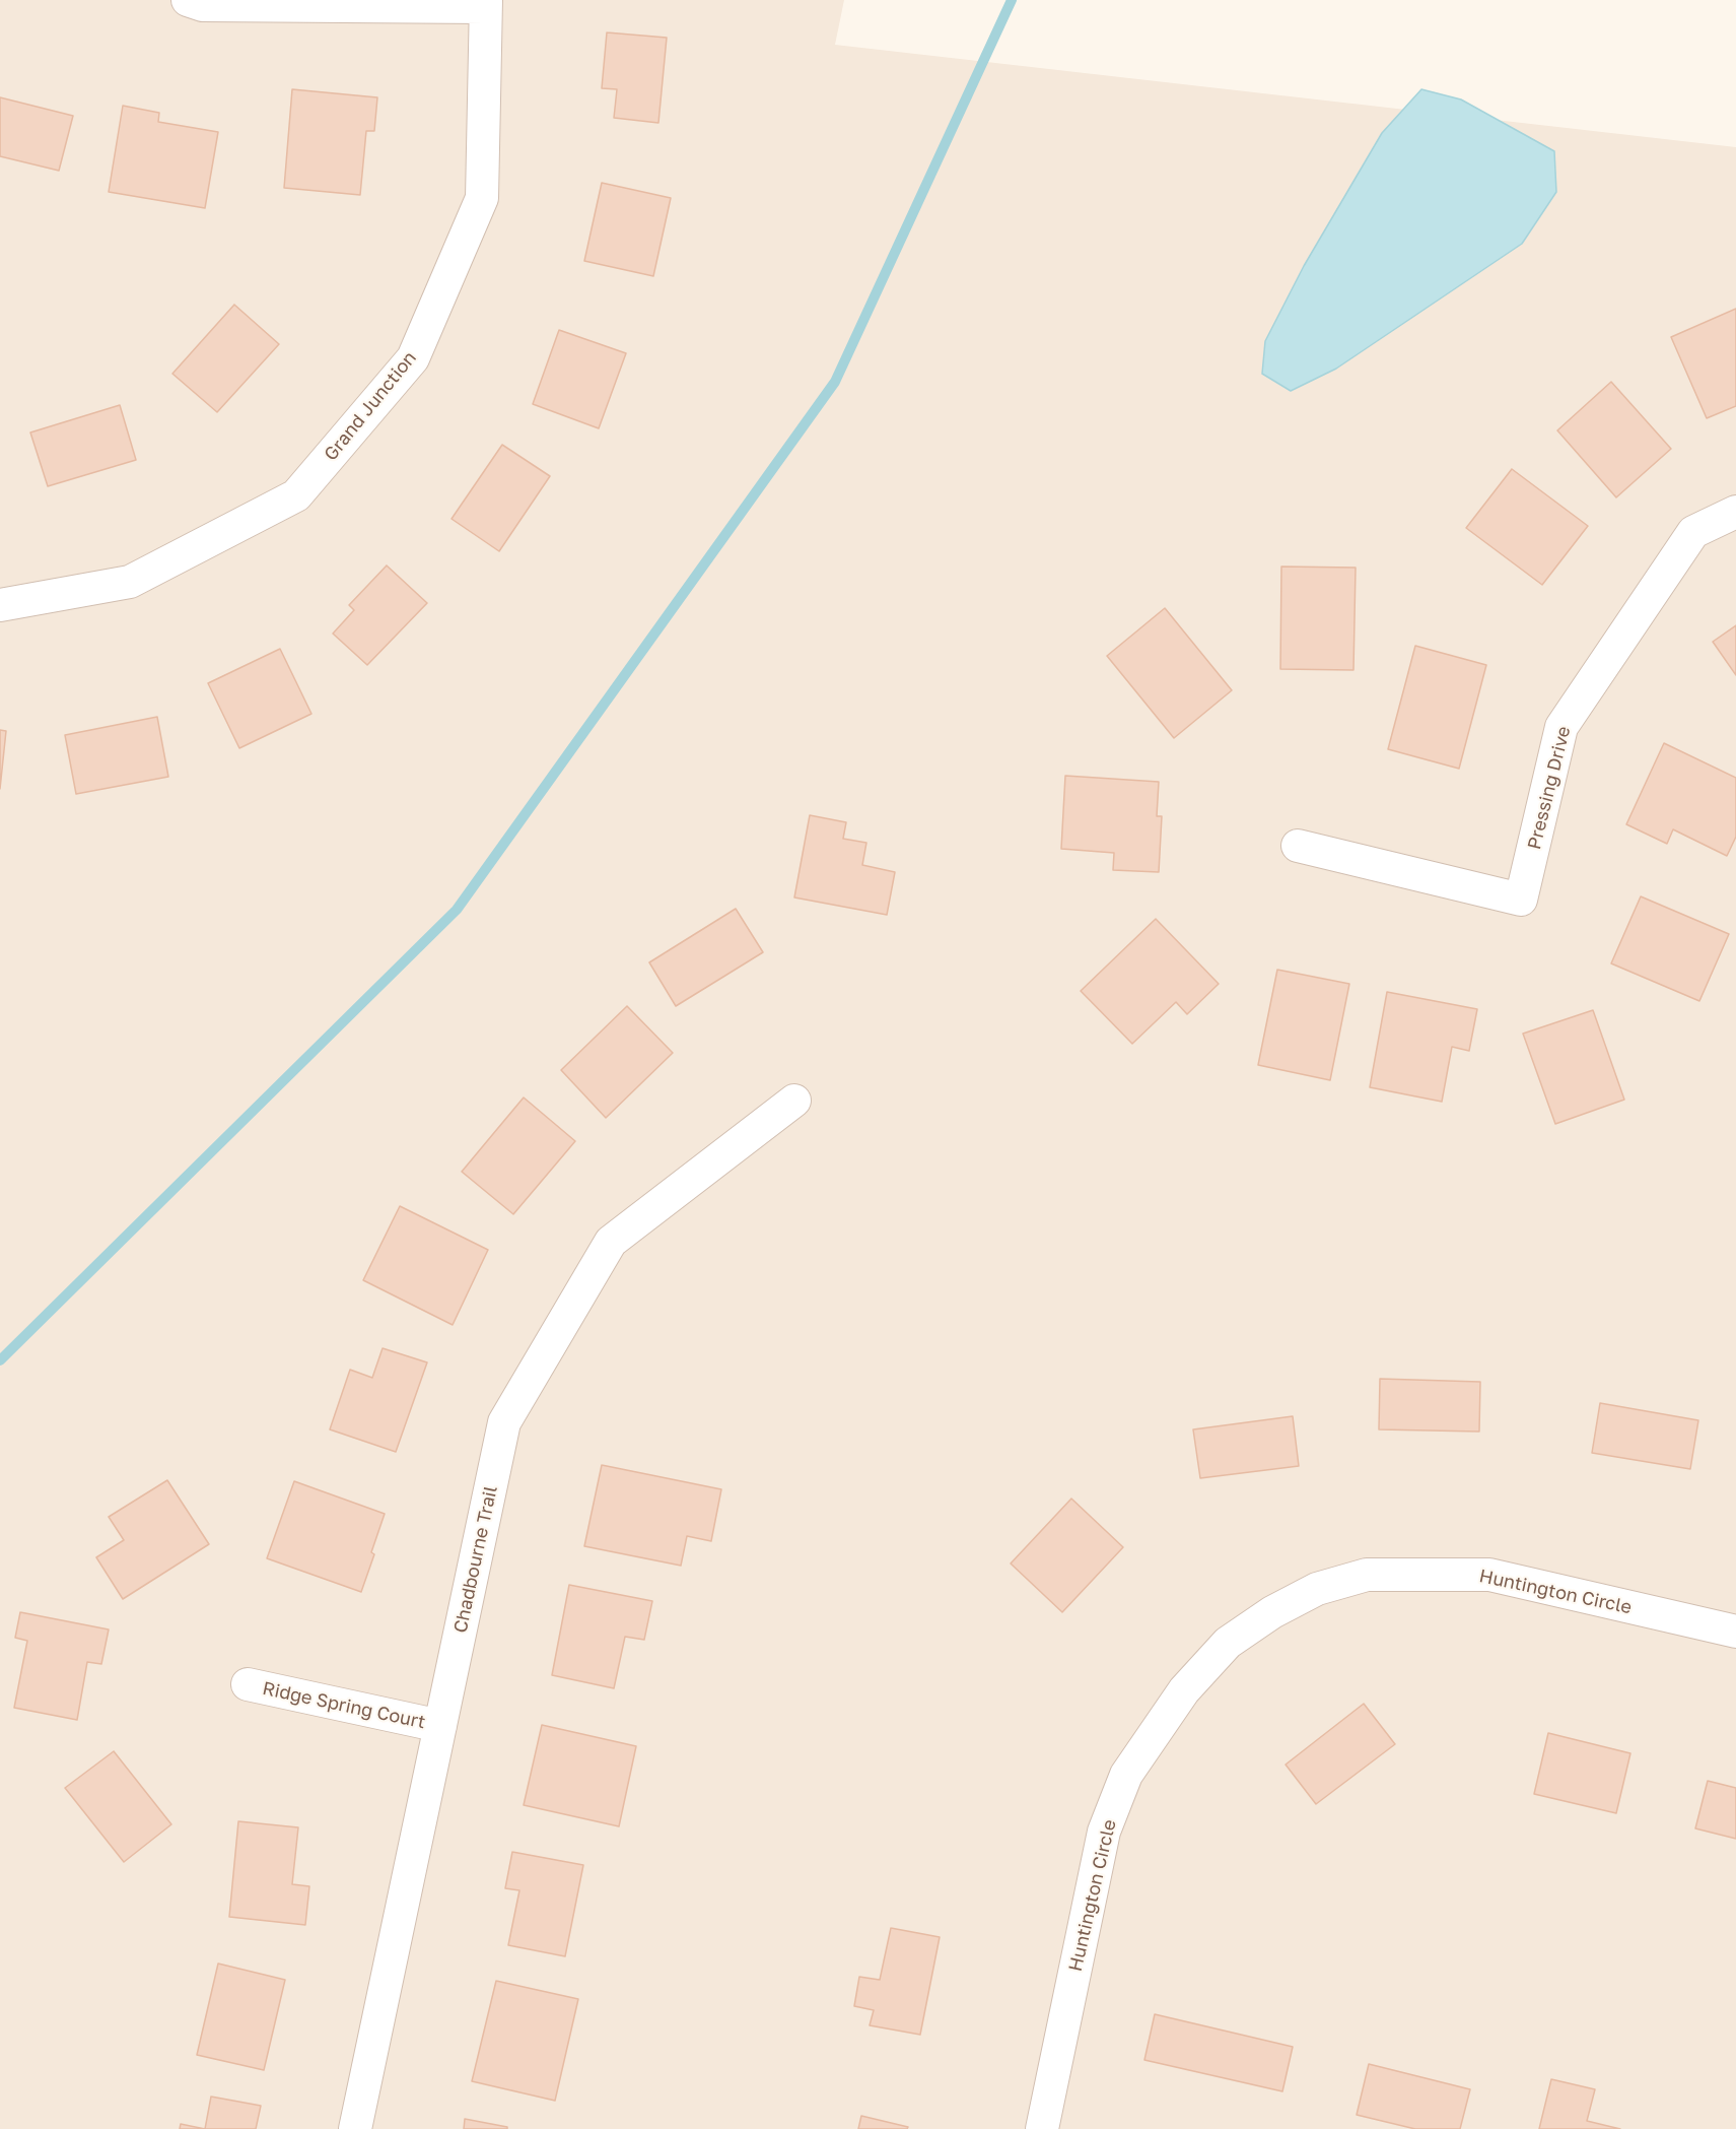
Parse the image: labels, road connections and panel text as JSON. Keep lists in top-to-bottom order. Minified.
{"streets":{"street":["Grand Junction","Pressing Drive","Chadbourne Trail","Huntington Circle","Ridge Spring Court"]},"crossings":[["Chadbourne Trail","Ridge Spring Court"]]}
